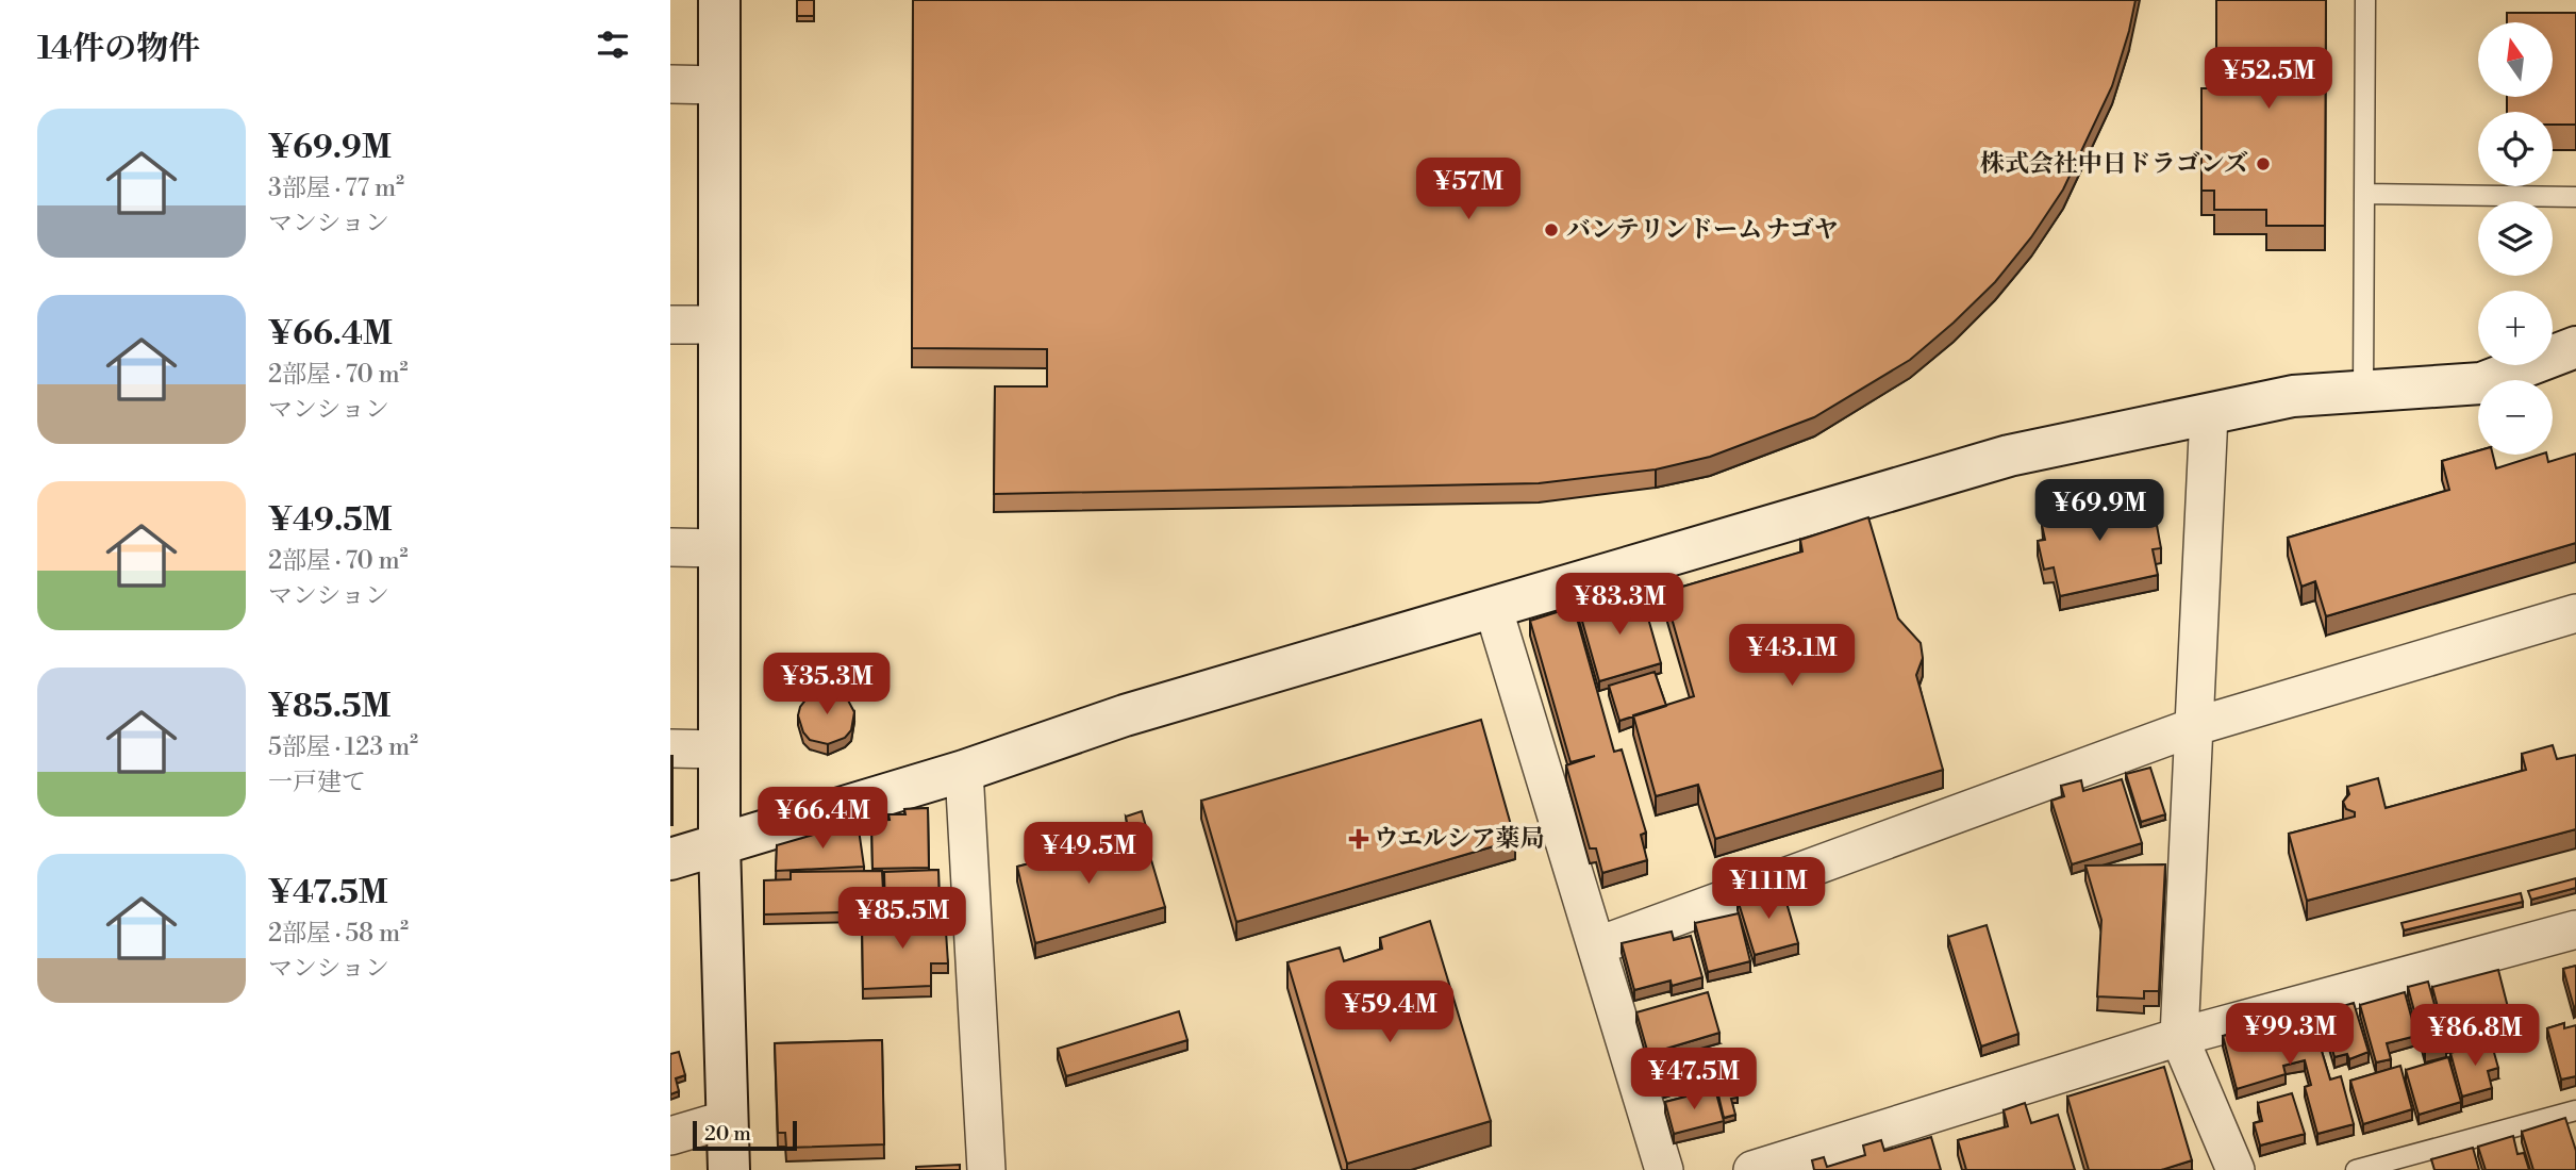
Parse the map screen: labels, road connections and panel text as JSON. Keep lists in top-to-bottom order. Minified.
{"places":{"other":["株式会社中日ドラゴンズ","バンテリンドーム ナゴヤ"],"health":["ウエルシア薬局"]},"scale_bar":"20 m","north":"top","page":{"heading":"14件の物件","map_buttons":["+","−"],"price":["¥52.5M","¥57M","¥69.9M","¥83.3M","¥43.1M","¥35.3M","¥66.4M","¥49.5M","¥111M","¥85.5M","¥59.4M","¥99.3M","¥86.8M","¥47.5M"],"list":[{"name":"¥69.9M","note":"3部屋 · 77 m² · マンション"},{"name":"¥66.4M","note":"2部屋 · 70 m² · マンション"},{"name":"¥49.5M","note":"2部屋 · 70 m² · マンション"},{"name":"¥85.5M","note":"5部屋 · 123 m² · 一戸建て"},{"name":"¥47.5M","note":"2部屋 · 58 m² · マンション"}],"scale":"20 m"}}
